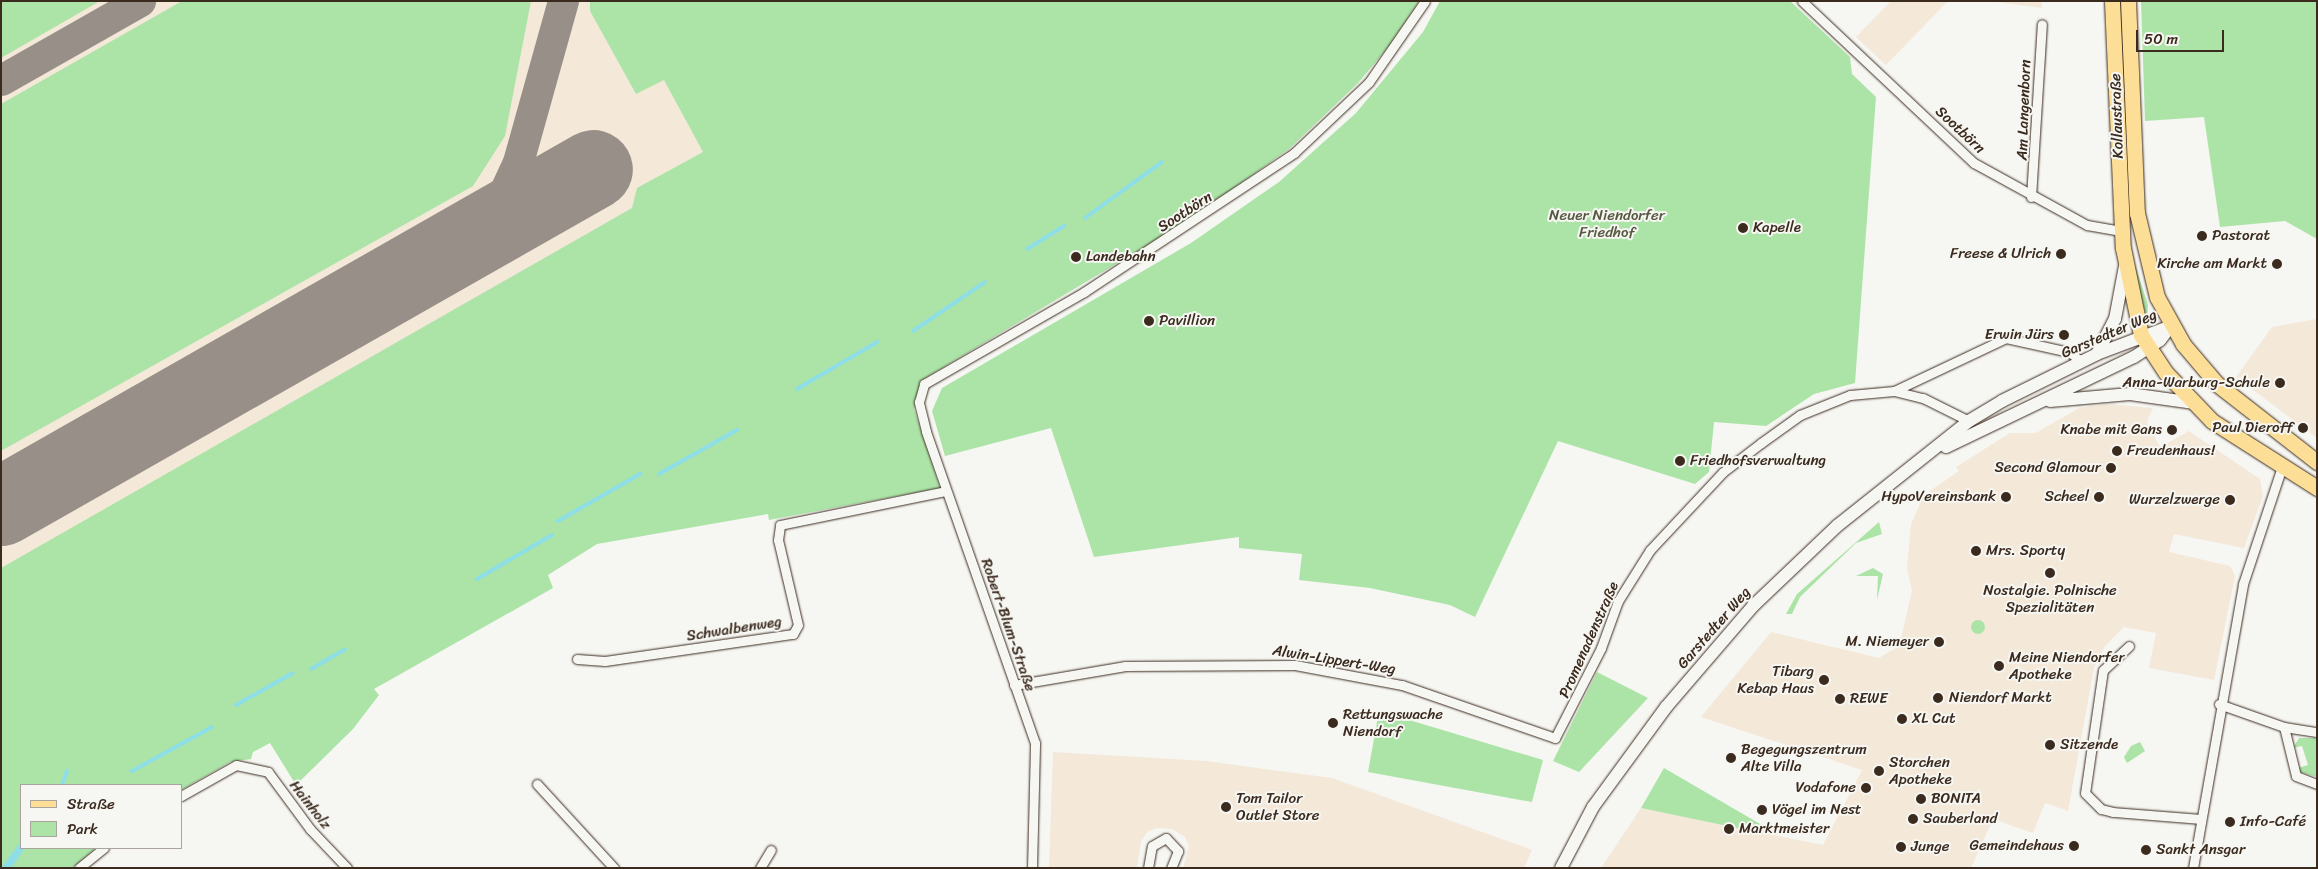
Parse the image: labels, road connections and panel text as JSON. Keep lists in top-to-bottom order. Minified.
{"streets":{"main road":["Kollaustraße","Garstedter Weg"],"street":["Am Langenborn","Sootbörn","Robert-Blum-Straße","Schwalbenweg","Promenadenstraße","Alwin-Lippert-Weg","Hainholz"]},"crossings":[["Am Langenborn","Sootbörn"],["Kollaustraße","Sootbörn"],["Kollaustraße","Garstedter Weg"],["Sootbörn","Robert-Blum-Straße"],["Garstedter Weg","Promenadenstraße"],["Robert-Blum-Straße","Schwalbenweg"],["Robert-Blum-Straße","Alwin-Lippert-Weg"],["Promenadenstraße","Alwin-Lippert-Weg"]],"parks":["Neuer Niendorfer Friedhof"],"places":["Kapelle","Pastorat","Freese & Ulrich","Landebahn","Kirche am Markt","Pavillion","Erwin Jürs","Anna-Warburg-Schule","Paul Dieroff","Knabe mit Gans","Freudenhaus!","Friedhofsverwaltung","Second Glamour","HypoVereinsbank","Scheel","Wurzelzwerge","Mrs. Sporty","Nostalgie. Polnische Spezialitäten","M. Niemeyer","Meine Niendorfer Apotheke","Tibarg Kebap Haus","Niendorf Markt","REWE","XL Cut","Rettungswache Niendorf","Sitzende","Begegungszentrum Alte Villa","Storchen Apotheke","Vodafone","BONITA","Tom Tailor Outlet Store","Vögel im Nest","Sauberland","Info-Café","Marktmeister","Gemeindehaus","Junge","Sankt Ansgar"],"legend":["Straße","Park"],"scale_bar":"50 m"}
